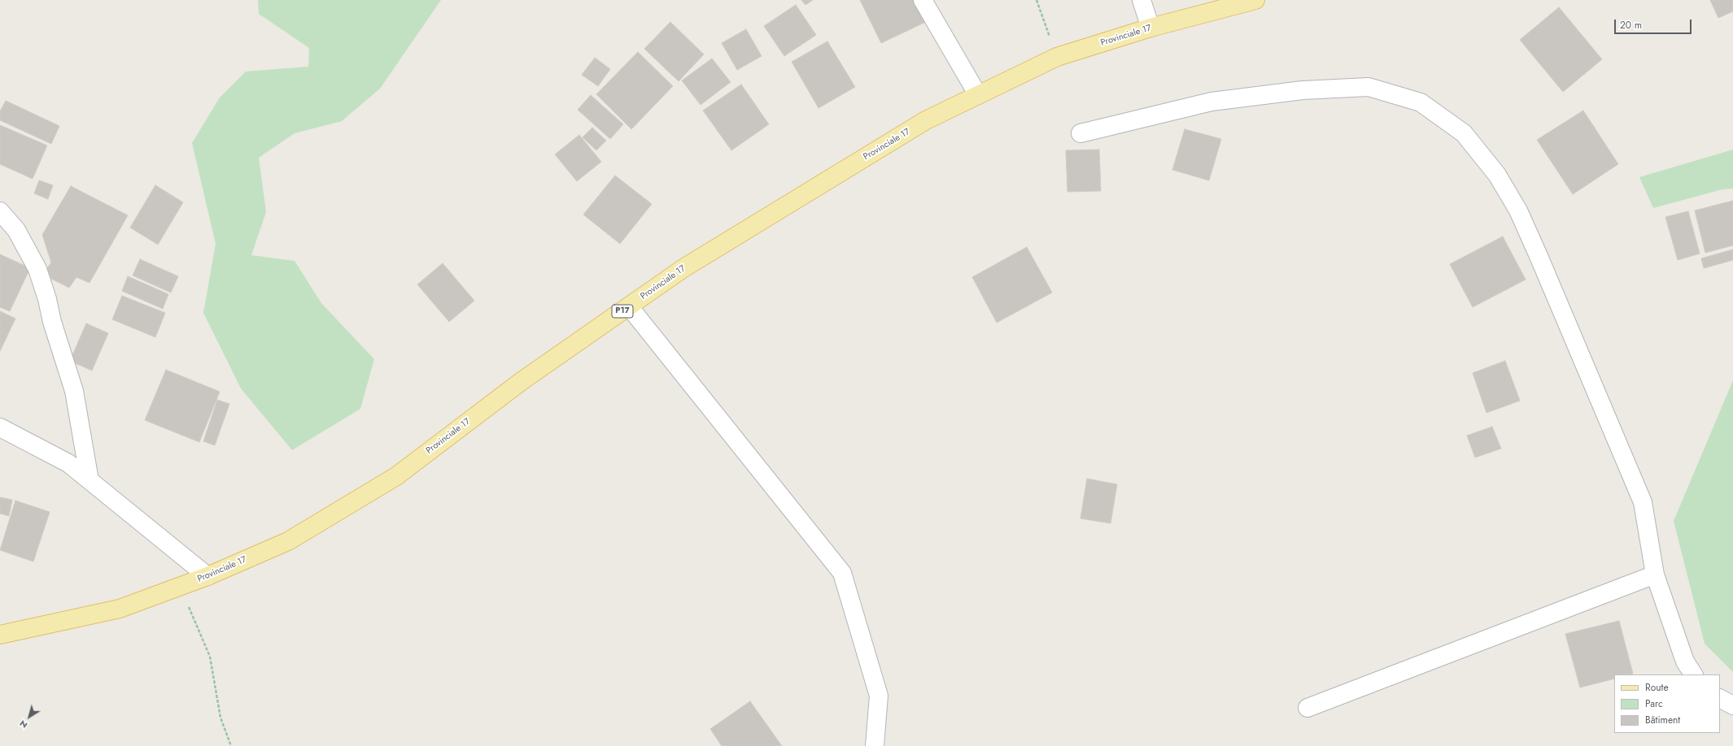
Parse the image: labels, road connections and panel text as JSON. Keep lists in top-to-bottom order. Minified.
{"streets":{"main road":["Provinciale 17","P17"]},"legend":["Route","Parc","Bâtiment"],"scale_bar":"20 m","north":"bottom left"}
